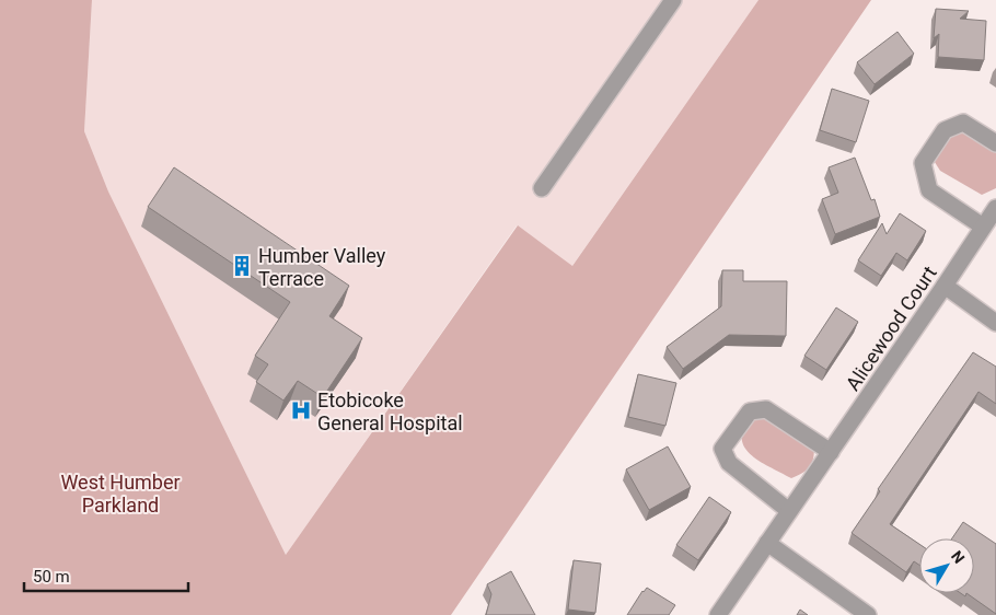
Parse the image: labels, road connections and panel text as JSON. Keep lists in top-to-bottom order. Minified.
{"streets":{"street":["Alicewood Court"]},"parks":["West Humber Parkland"],"places":{"building":["Humber Valley Terrace"],"hospital":["Etobicoke General Hospital"]},"scale_bar":"50 m","north":"top right"}
